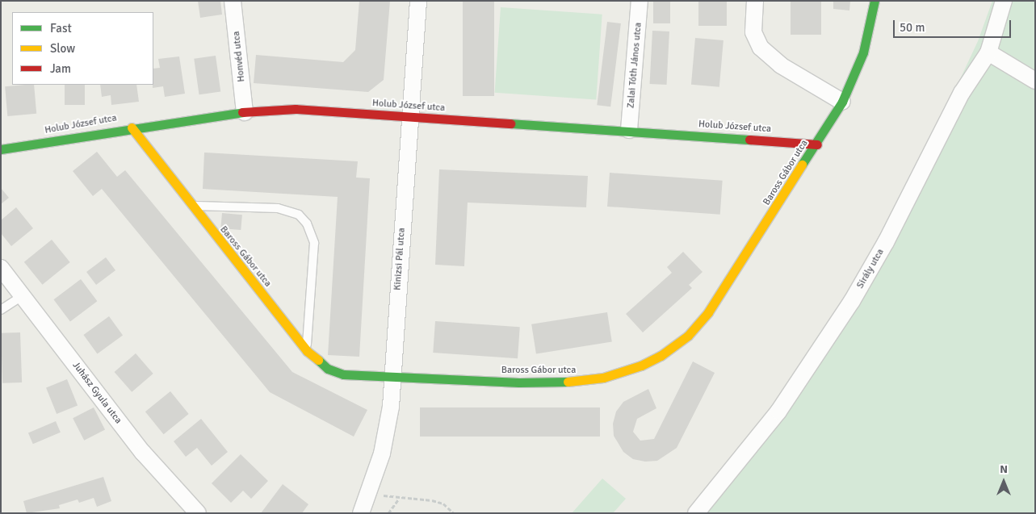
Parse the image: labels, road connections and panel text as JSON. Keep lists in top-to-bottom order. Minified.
{"streets":{"street":["Honvéd utca","Zalai Tóth János utca","Holub József utca","Baross Gábor utca","Kinizsi Pál utca","Sirály utca","Juhász Gyula utca"]},"crossings":[["Honvéd utca","Holub József utca"],["Zalai Tóth János utca","Holub József utca"],["Holub József utca","Baross Gábor utca"],["Holub József utca","Kinizsi Pál utca"],["Baross Gábor utca","Kinizsi Pál utca"]],"legend":["Fast","Slow","Jam"],"scale_bar":"50 m","north":"top"}
